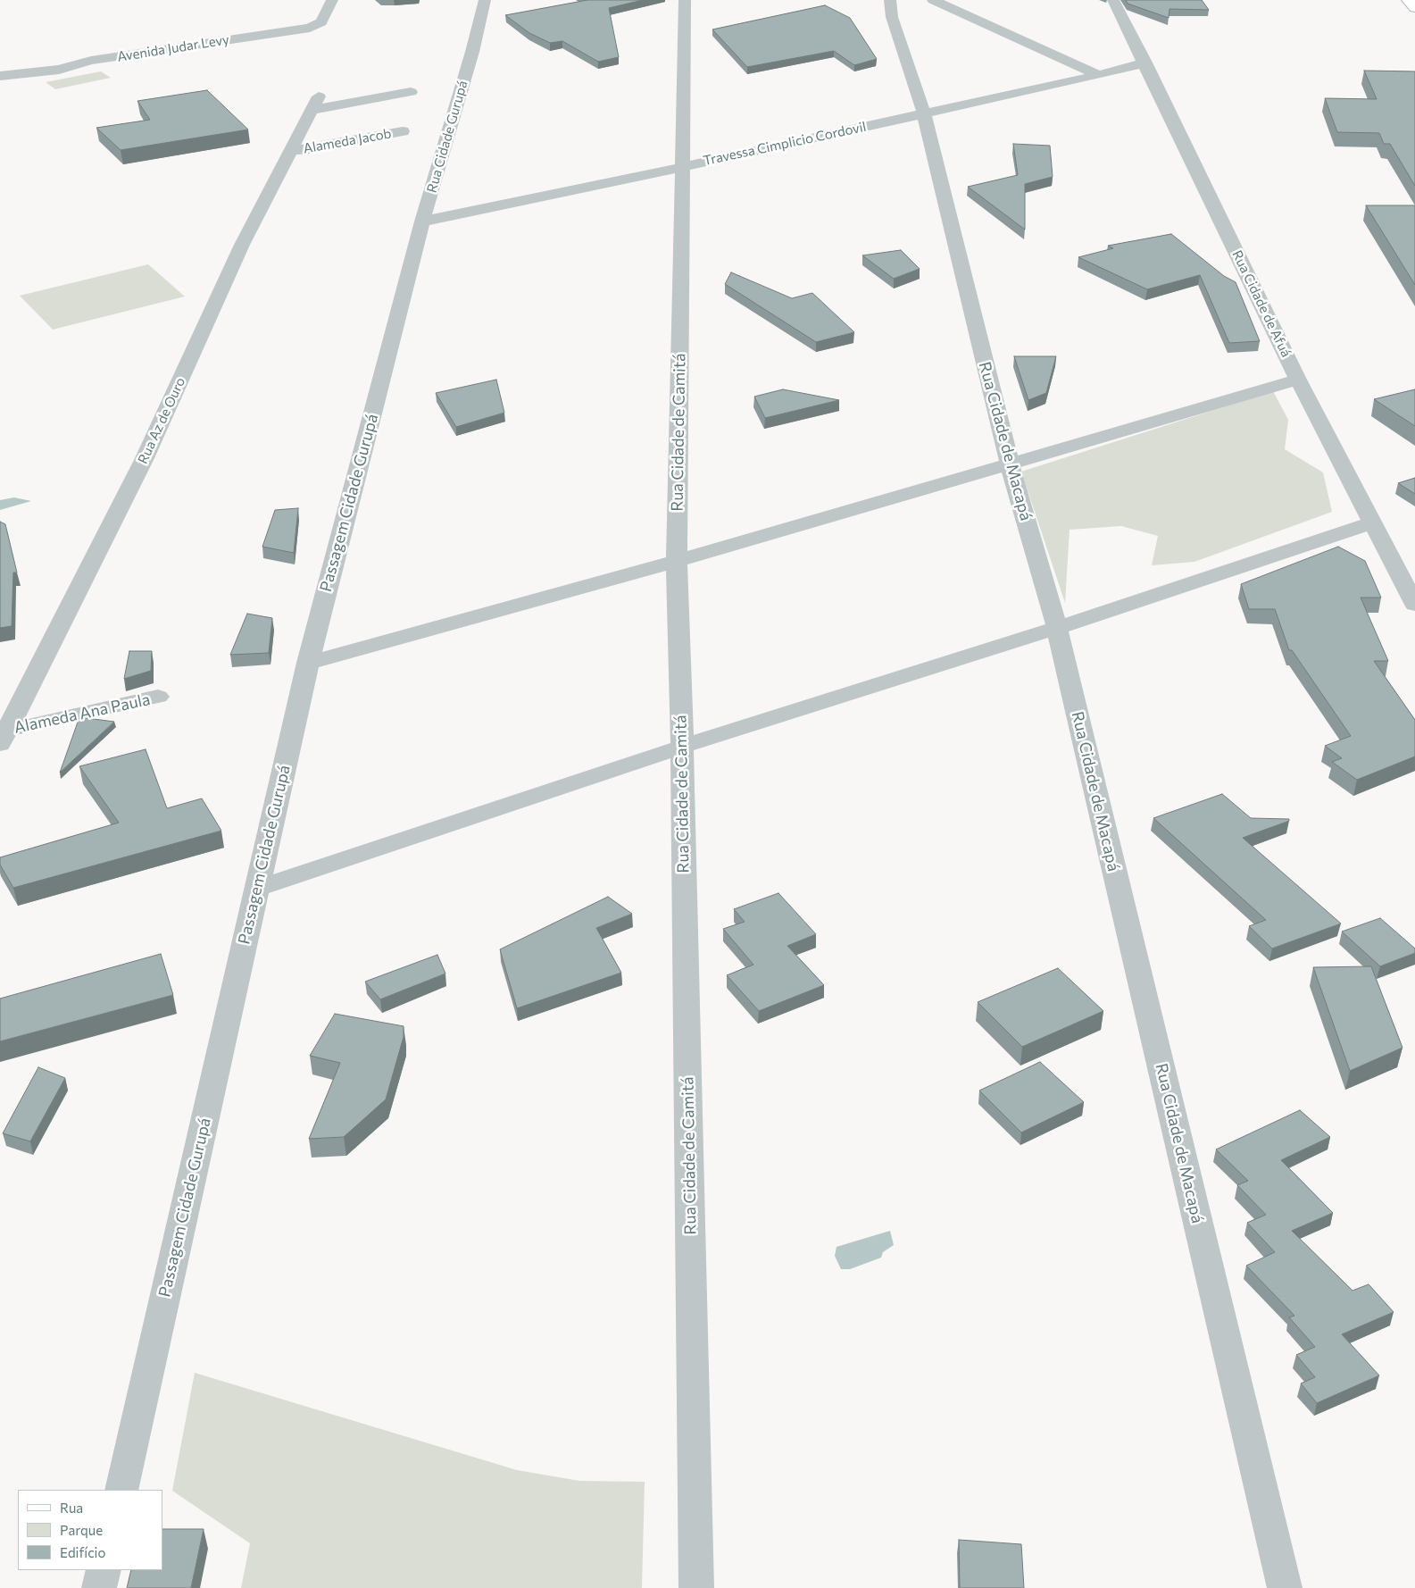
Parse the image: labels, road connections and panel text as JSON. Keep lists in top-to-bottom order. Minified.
{"streets":{"street":["Avenida Judar Levy","Rua Cidade Gurupá","Alameda Jacob","Travessa Cimplicio Cordovil","Rua Cidade de Afuá","Rua Az de Ouro","Rua Cidade de Camitá","Rua Cidade de Macapá","Passagem Cidade Gurupá","Alameda Ana Paula"]},"crossings":[["Rua Cidade Gurupá","Travessa Cimplicio Cordovil"],["Rua Cidade Gurupá","Passagem Cidade Gurupá"],["Alameda Jacob","Rua Az de Ouro"],["Travessa Cimplicio Cordovil","Rua Cidade de Afuá"],["Travessa Cimplicio Cordovil","Rua Cidade de Camitá"],["Travessa Cimplicio Cordovil","Rua Cidade de Macapá"],["Travessa Cimplicio Cordovil","Passagem Cidade Gurupá"],["Rua Az de Ouro","Alameda Ana Paula"]],"legend":["Rua","Parque","Edifício"]}
